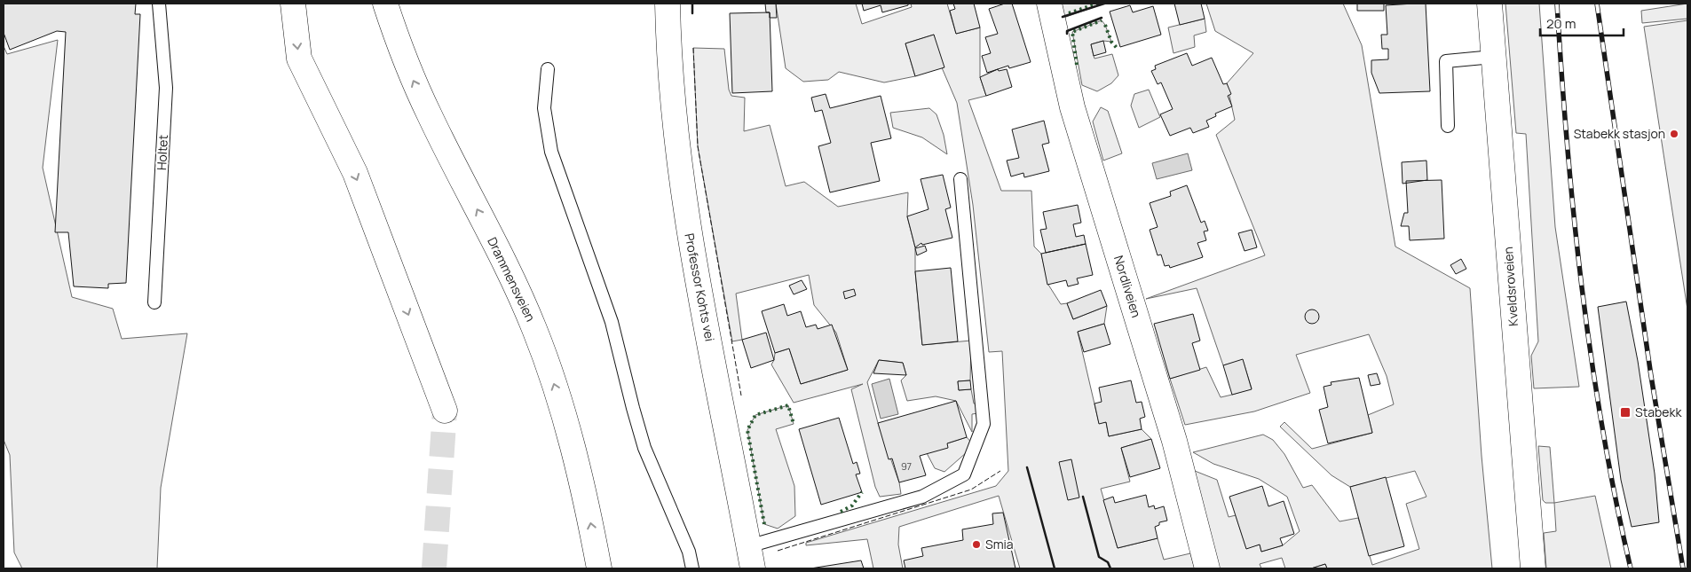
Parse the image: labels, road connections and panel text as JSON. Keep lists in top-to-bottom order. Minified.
{"streets":{"main road":["Drammensveien","Nordliveien","Kveldsroveien","Professor Kohts vei"],"lane":["Holtet"]},"places":{"other":["Stabekk stasjon","Smia"],"transit":["Stabekk"]},"house_numbers":["97"],"scale_bar":"20 m"}
